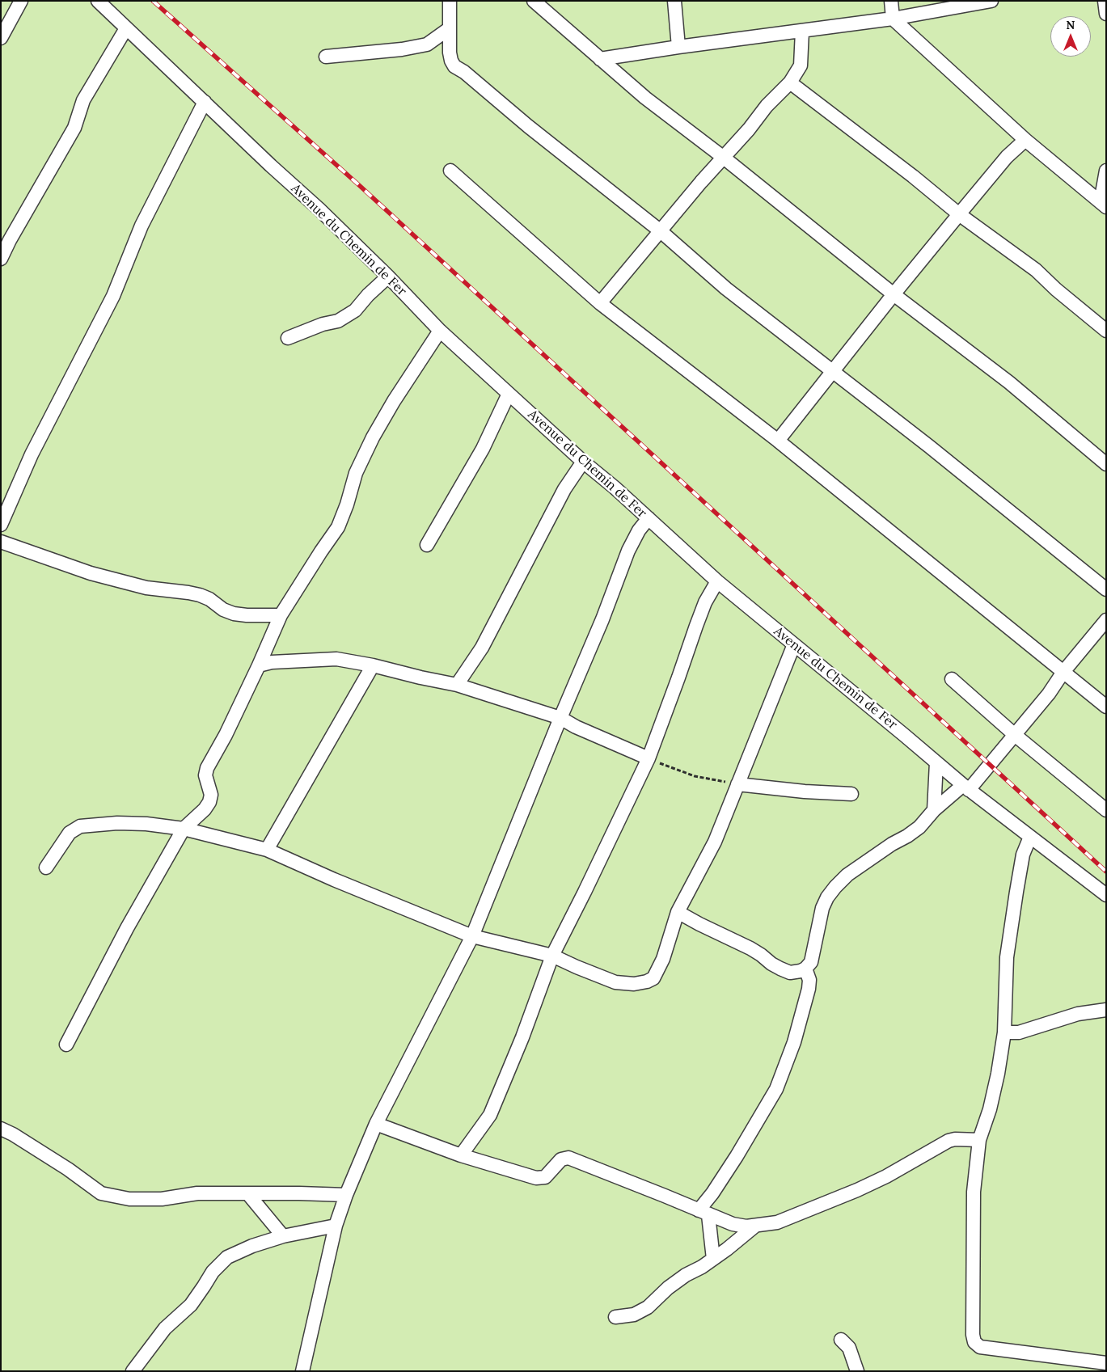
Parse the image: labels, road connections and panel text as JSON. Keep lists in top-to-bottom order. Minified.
{"streets":{"street":["Avenue du Chemin de Fer"]},"north":"top"}
